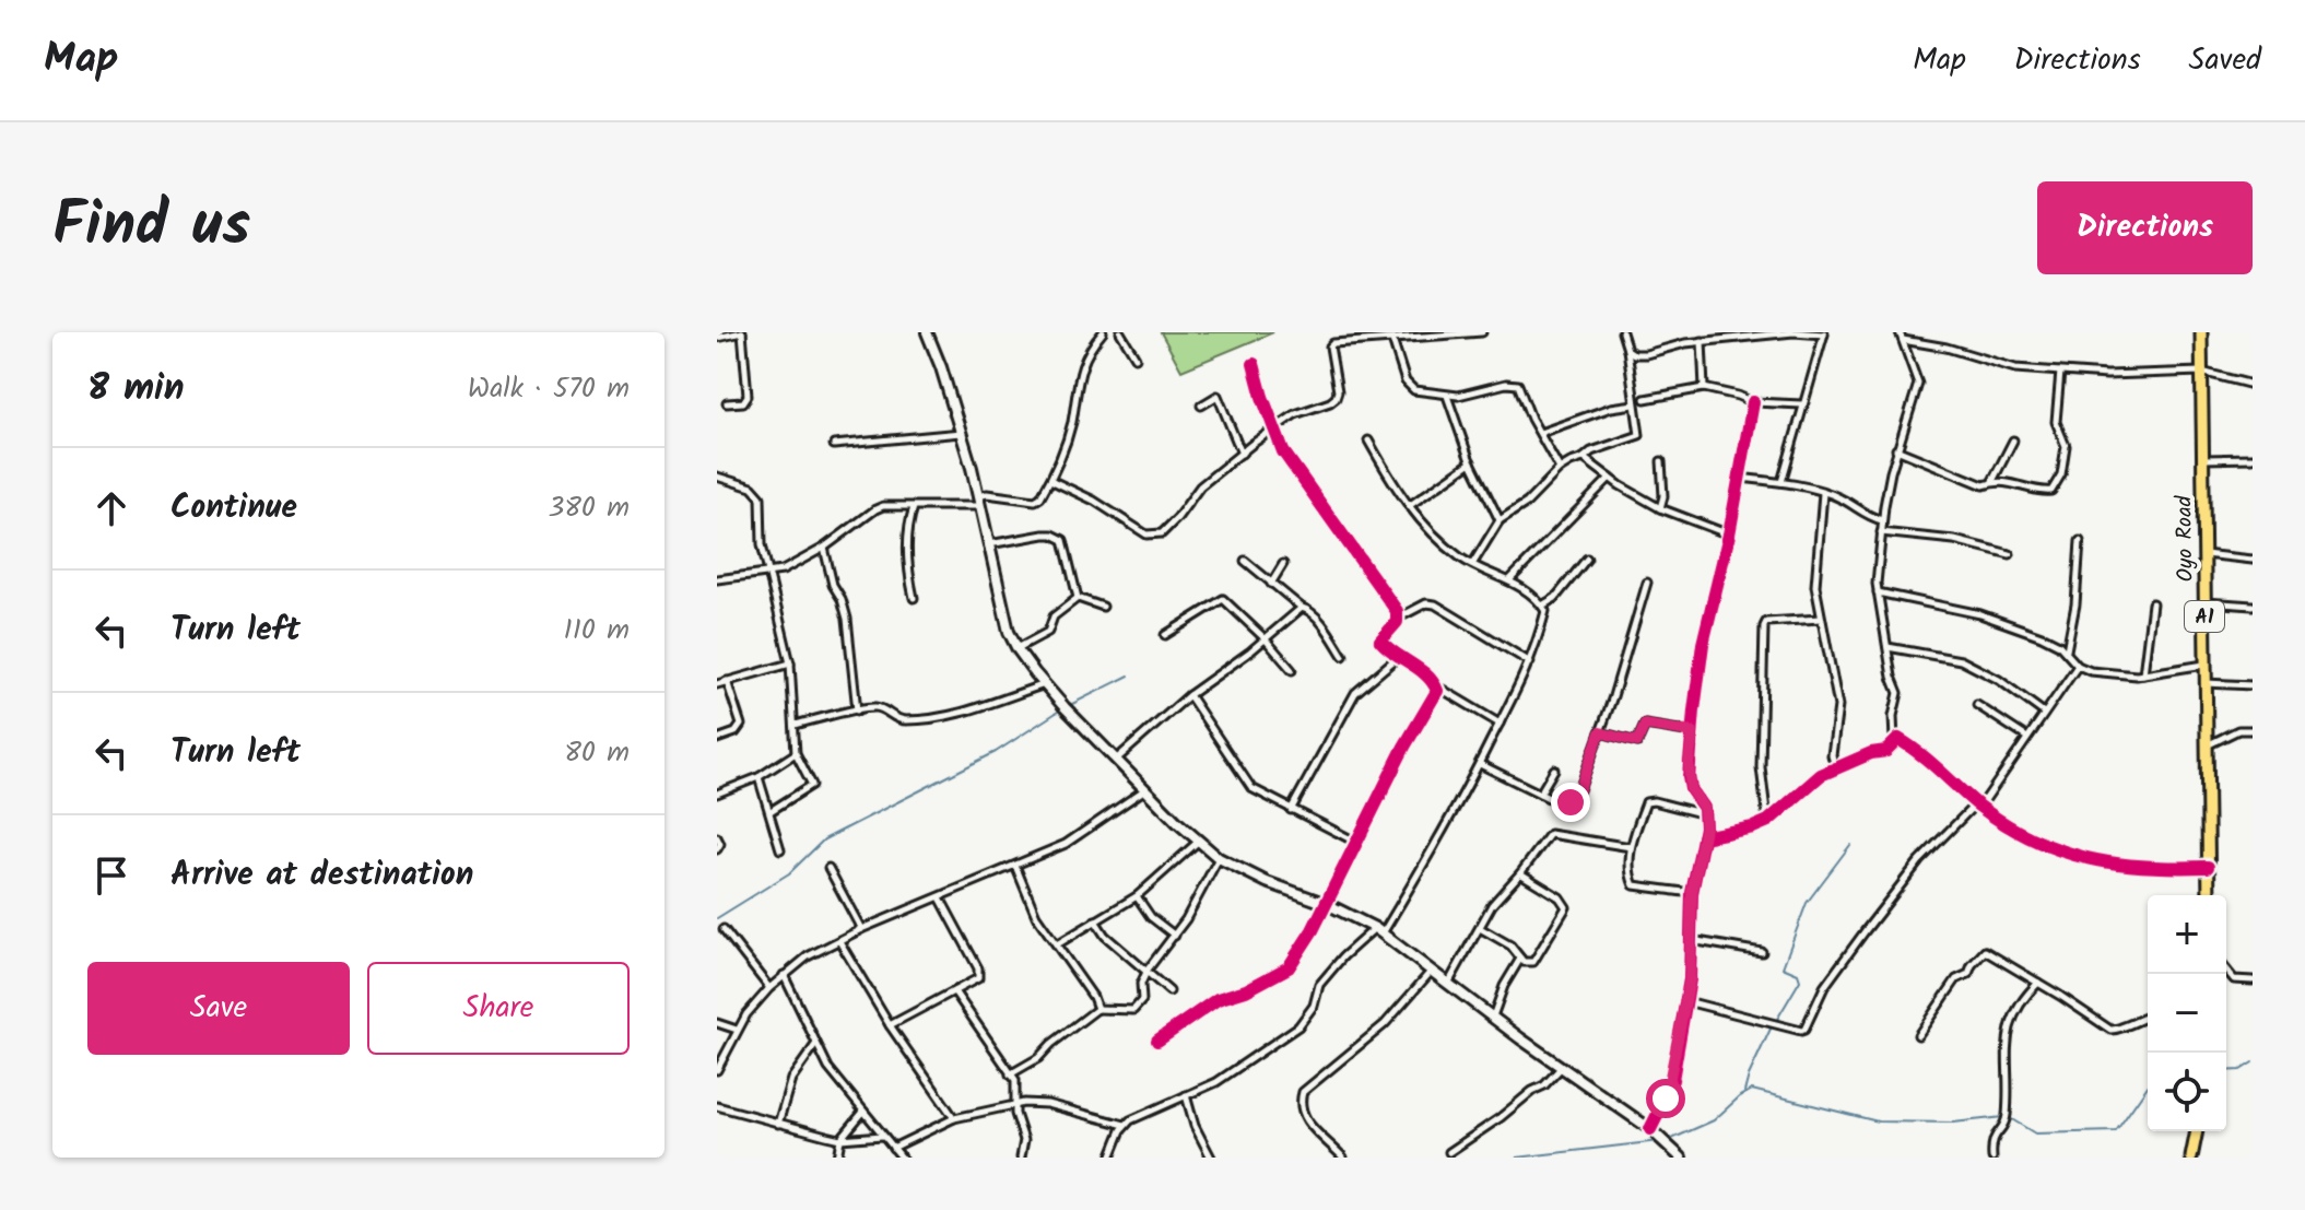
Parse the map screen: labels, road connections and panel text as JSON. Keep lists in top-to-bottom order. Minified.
{"streets":{"highway":["Oyo Road","A1"]},"page":{"header":"Map","nav":["Map","Directions","Saved"],"title":"Find us","buttons":["Directions",["Save","Share"]],"heading":["8 min","Walk · 570 m"],"list":[["Continue","380 m"],["Turn left","110 m"],["Turn left","80 m"],"Arrive at destination"],"map_buttons":["+","−"]}}
